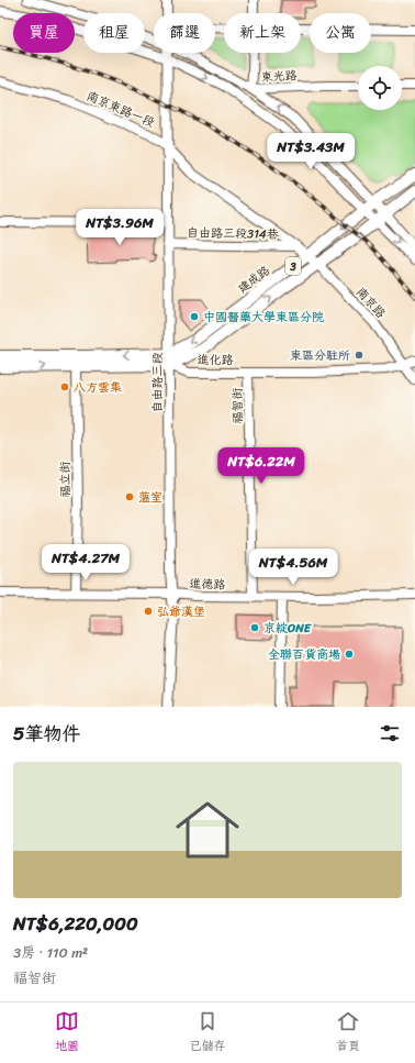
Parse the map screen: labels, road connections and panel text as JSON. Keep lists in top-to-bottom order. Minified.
{"streets":{"main road":["3","建成路","進化路"],"street":["東光路","南京東路一段","自由路三段314巷","南京路","自由路三段","福智街","福立街","進德路"]},"crossings":[["南京東路一段","自由路三段314巷"],["南京東路一段","建成路"],["南京東路一段","南京路"],["南京東路一段","自由路三段"],["自由路三段314巷","建成路"],["自由路三段314巷","南京路"],["自由路三段314巷","自由路三段"],["建成路","南京路"],["建成路","進化路"],["建成路","自由路三段"],["南京路","進化路"],["進化路","自由路三段"],["進化路","福智街"],["進化路","福立街"],["自由路三段","進德路"],["福智街","進德路"],["福立街","進德路"]],"places":["中國醫藥大學東區分院","東區分駐所","八方雲集","薀室","弘爺漢堡","京綻ONE","全聯百貨商場"],"page":{"chip":["買屋","租屋","篩選","新上架","公寓"],"price":["NT$3.43M","NT$3.96M","NT$6.22M","NT$4.27M","NT$4.56M"],"heading":"5筆物件","list":[{"name":"NT$6,220,000","note":"3房 · 110 m² · 福智街"}],"tabs":["地圖","已儲存","首頁"]}}
